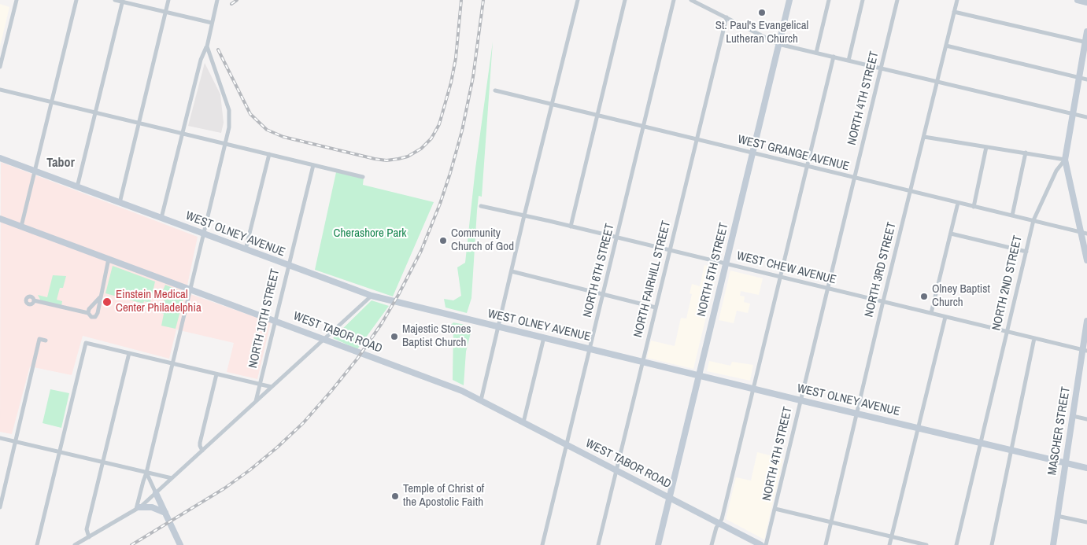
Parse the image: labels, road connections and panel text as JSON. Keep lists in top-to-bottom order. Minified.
{"streets":{"street":["NORTH 4TH STREET","WEST GRANGE AVENUE","WEST OLNEY AVENUE","WEST CHEW AVENUE","NORTH 5TH STREET","NORTH 3RD STREET","NORTH 6TH STREET","NORTH FAIRHILL STREET","NORTH 2ND STREET","NORTH 10TH STREET","WEST TABOR ROAD","MASCHER STREET"]},"crossings":[["NORTH 4TH STREET","WEST GRANGE AVENUE"],["NORTH 4TH STREET","WEST OLNEY AVENUE"],["NORTH 4TH STREET","WEST CHEW AVENUE"],["WEST GRANGE AVENUE","NORTH 5TH STREET"],["WEST GRANGE AVENUE","NORTH 3RD STREET"],["WEST GRANGE AVENUE","NORTH 6TH STREET"],["WEST GRANGE AVENUE","NORTH FAIRHILL STREET"],["WEST GRANGE AVENUE","NORTH 2ND STREET"],["WEST OLNEY AVENUE","NORTH 5TH STREET"],["WEST OLNEY AVENUE","NORTH 3RD STREET"],["WEST OLNEY AVENUE","NORTH 6TH STREET"],["WEST OLNEY AVENUE","NORTH FAIRHILL STREET"],["WEST OLNEY AVENUE","NORTH 2ND STREET"],["WEST OLNEY AVENUE","NORTH 10TH STREET"],["WEST OLNEY AVENUE","MASCHER STREET"],["WEST CHEW AVENUE","NORTH 5TH STREET"],["WEST CHEW AVENUE","NORTH 3RD STREET"],["WEST CHEW AVENUE","NORTH 6TH STREET"],["WEST CHEW AVENUE","NORTH FAIRHILL STREET"],["WEST CHEW AVENUE","NORTH 2ND STREET"],["WEST CHEW AVENUE","MASCHER STREET"],["NORTH 5TH STREET","WEST TABOR ROAD"],["NORTH 6TH STREET","WEST TABOR ROAD"],["NORTH FAIRHILL STREET","WEST TABOR ROAD"],["NORTH 10TH STREET","WEST TABOR ROAD"]],"districts":["Tabor"],"parks":["Cherashore Park"],"places":["St. Paul's Evangelical Lutheran Church","Community Church of God","Olney Baptist Church","Einstein Medical Center Philadelphia","Majestic Stones Baptist Church","Temple of Christ of the Apostolic Faith"]}
